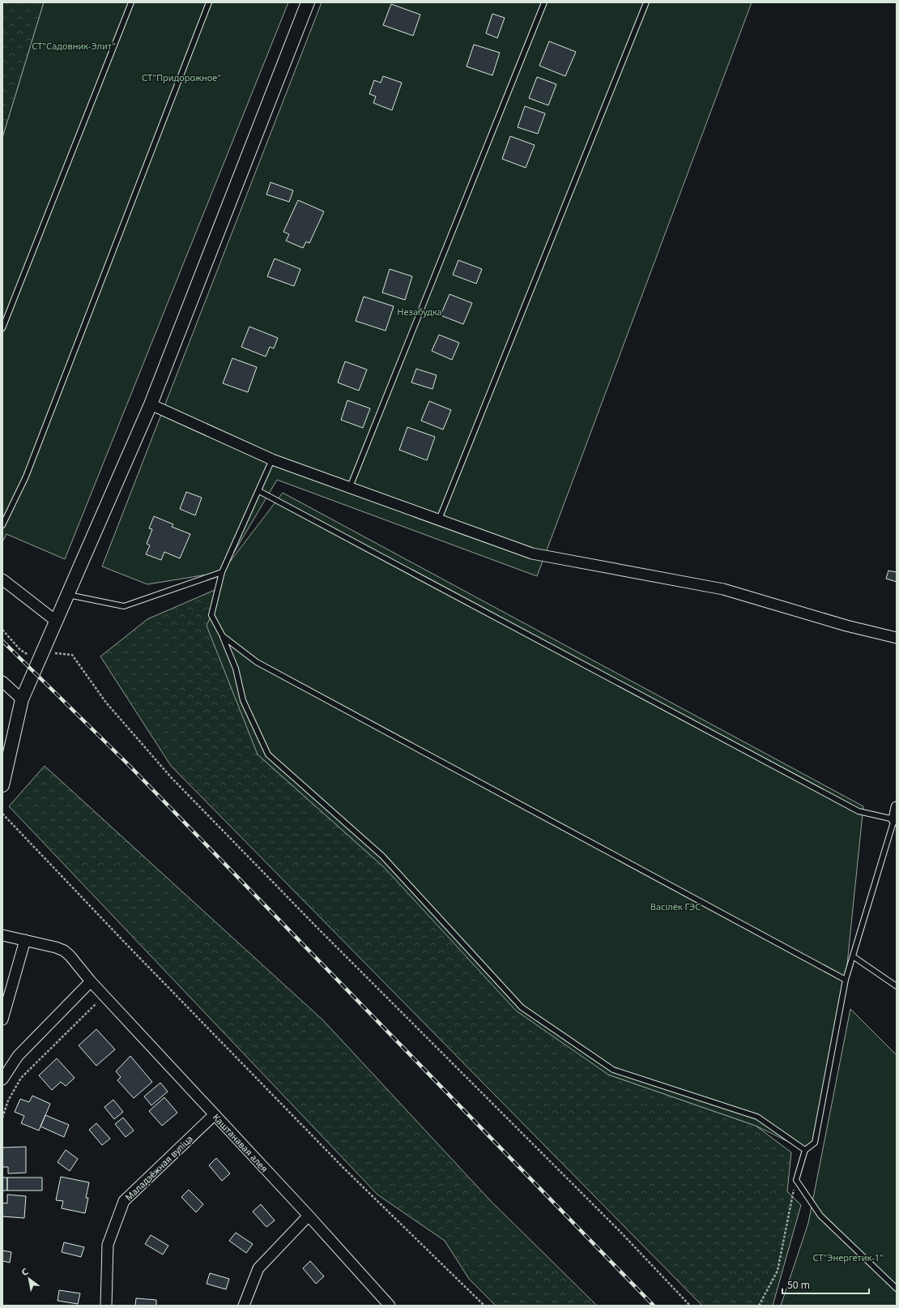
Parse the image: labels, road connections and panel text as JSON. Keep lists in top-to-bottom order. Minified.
{"streets":{"street":["Каштанавая алея","Маладзёжная вуліца"]},"crossings":[["Каштанавая алея","Маладзёжная вуліца"]],"parks":["СТ\"Садовник-Элит\"","СТ\"Придорожное\"","Незабудка","Васілёк ГЭС","СТ\"Энергетик-1\""],"scale_bar":"50 m","north":"top left"}
